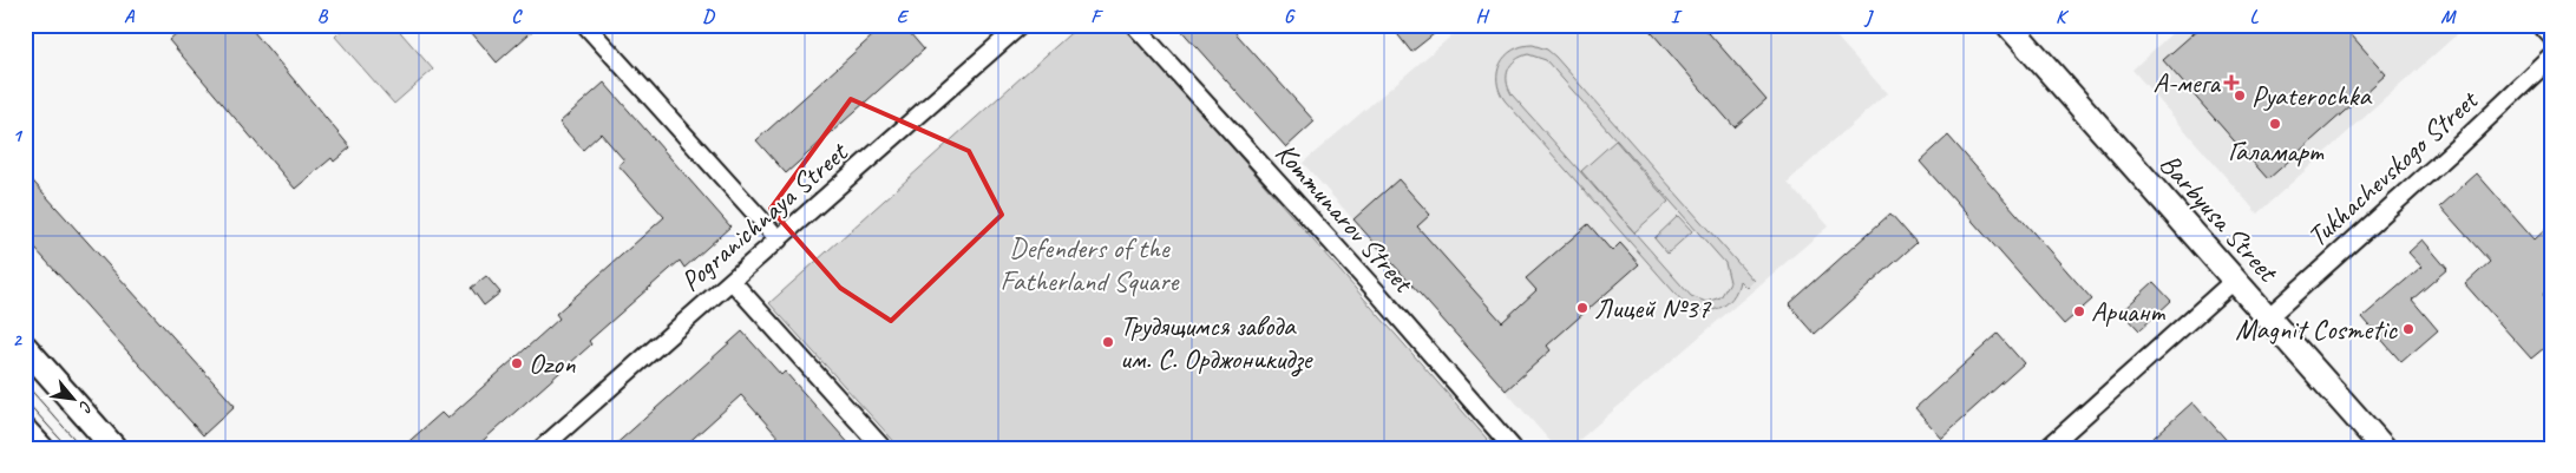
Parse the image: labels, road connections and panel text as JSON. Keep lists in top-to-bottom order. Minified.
{"streets":{"street":["Tukhachevskogo Street","Pogranichnaya Street","Kommunarov Street","Barbyusa Street"]},"crossings":[["Tukhachevskogo Street","Barbyusa Street"]],"parks":["Defenders of the Fatherland Square"],"places":{"health":["А-мега"],"other":["Pyaterochka","Галамарт","Лицей №37","Ариант","Magnit Cosmetic","Трудящимся завода им. С. Орджоникидзе","Ozon"]},"north":"bottom right","grid":{"columns":["A","B","C","D","E","F","G","H","I","J","K","L","M"],"rows":["1","2"]}}
